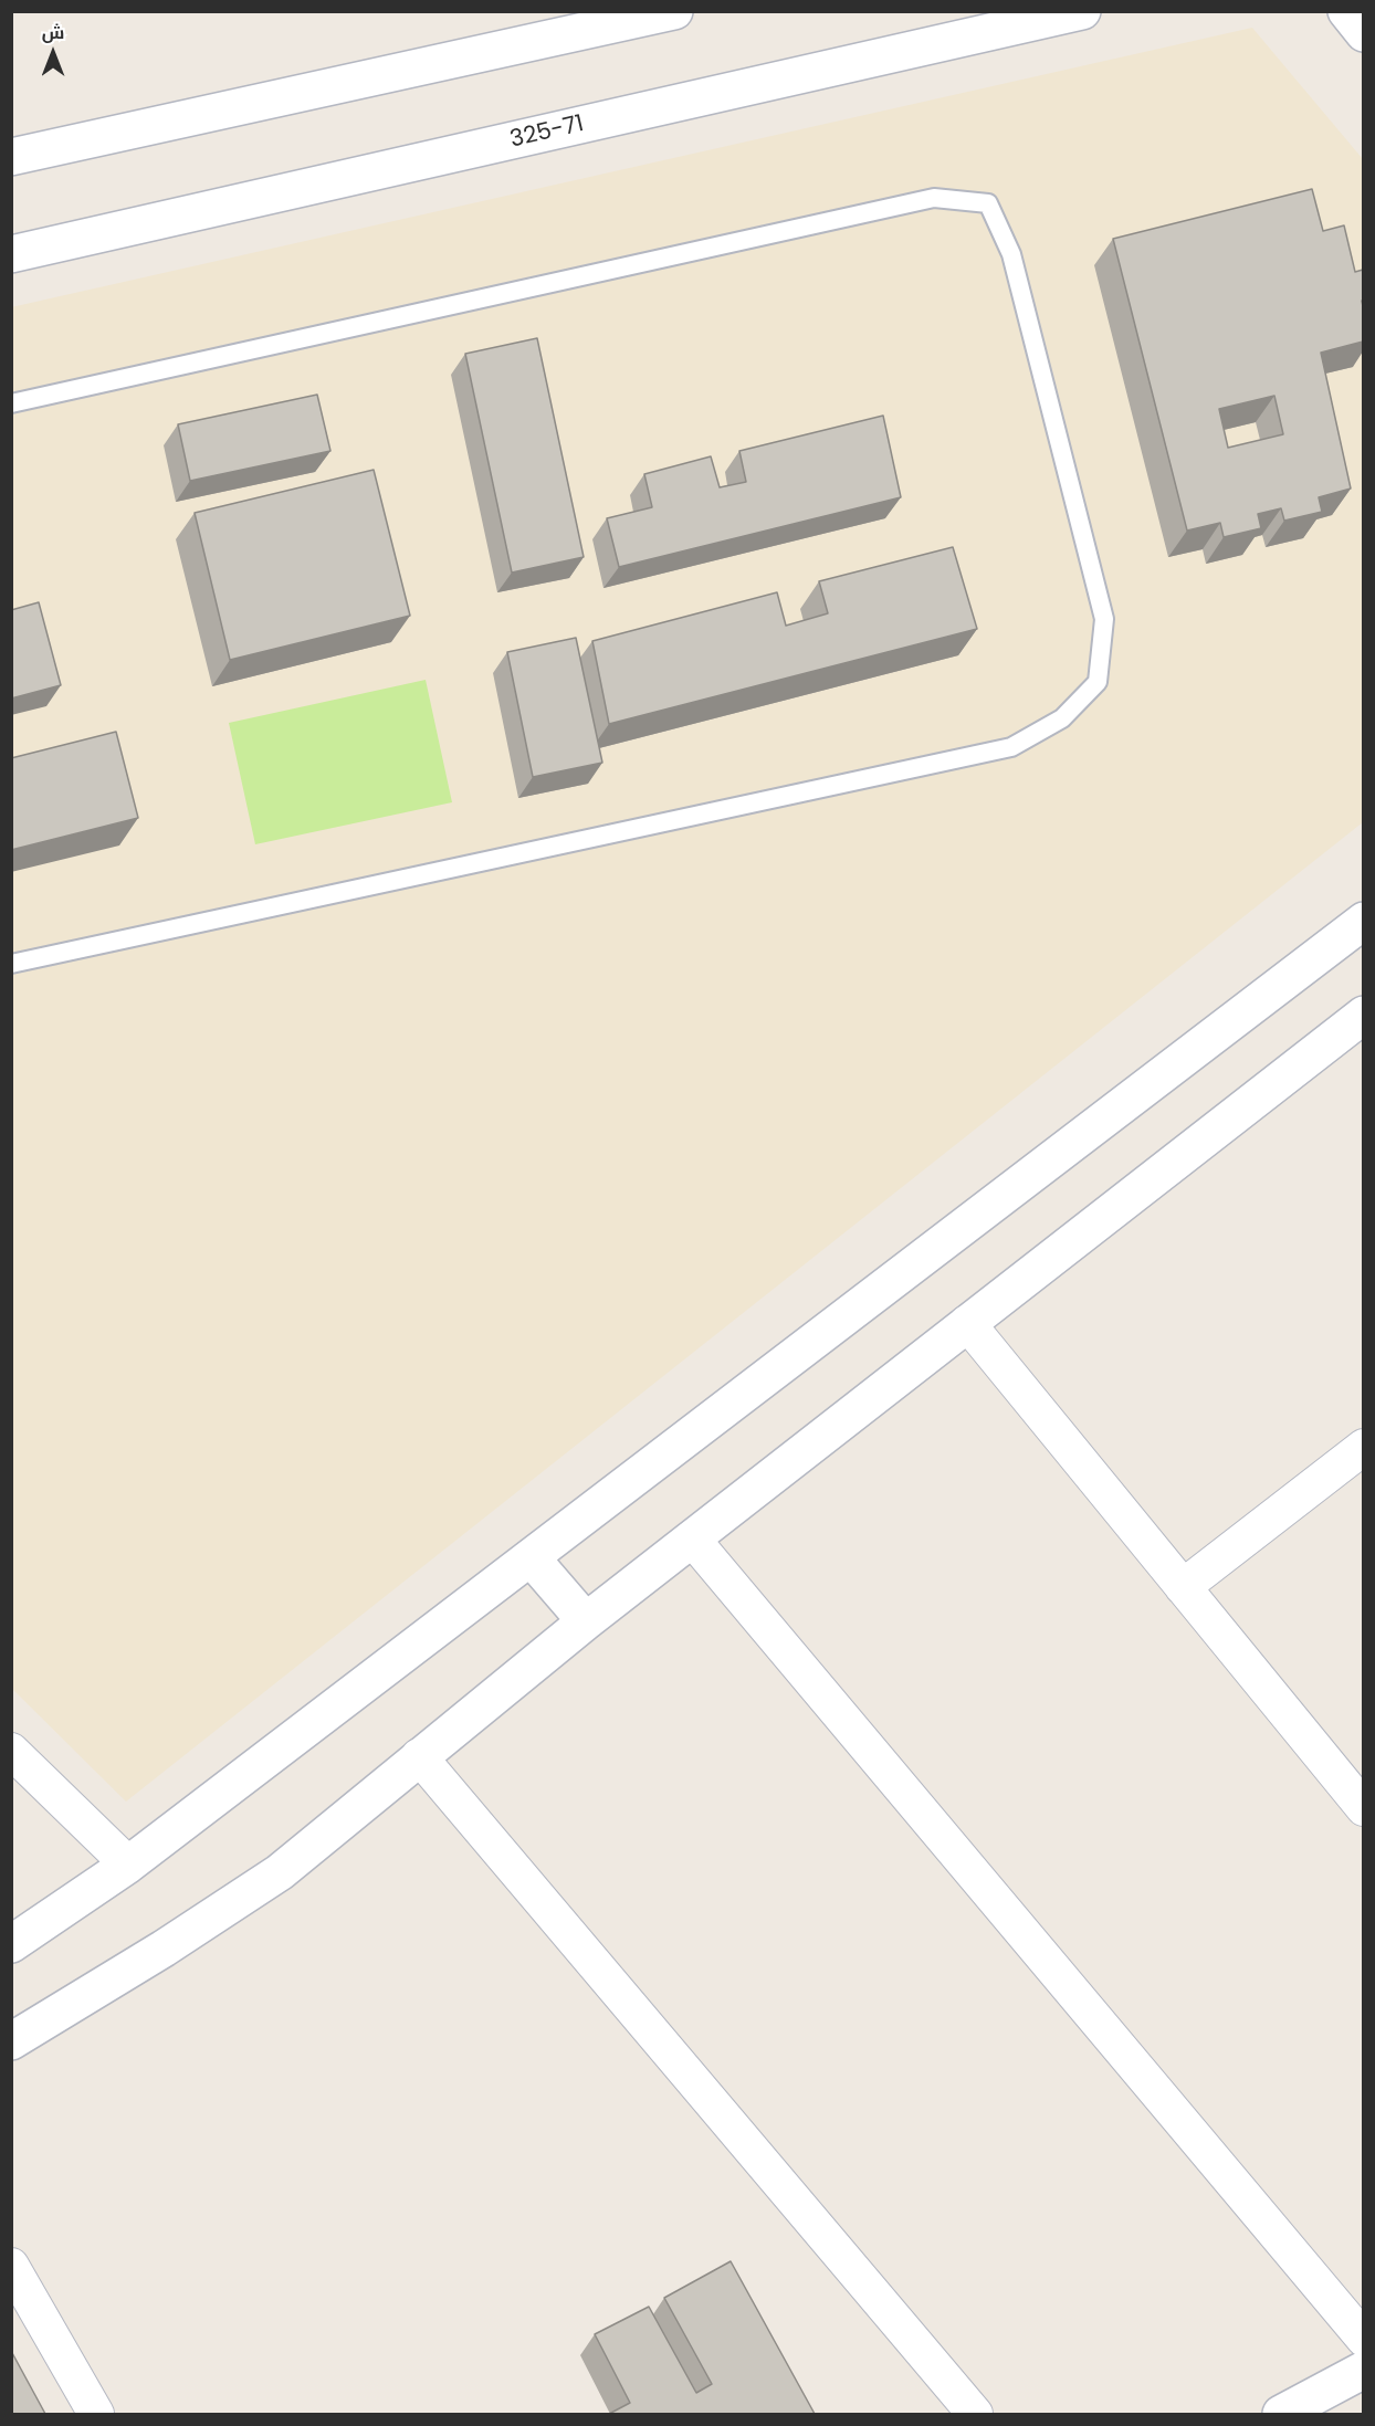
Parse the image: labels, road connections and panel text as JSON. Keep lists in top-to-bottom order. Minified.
{"streets":{"street":["325-71"]},"north":"top"}
